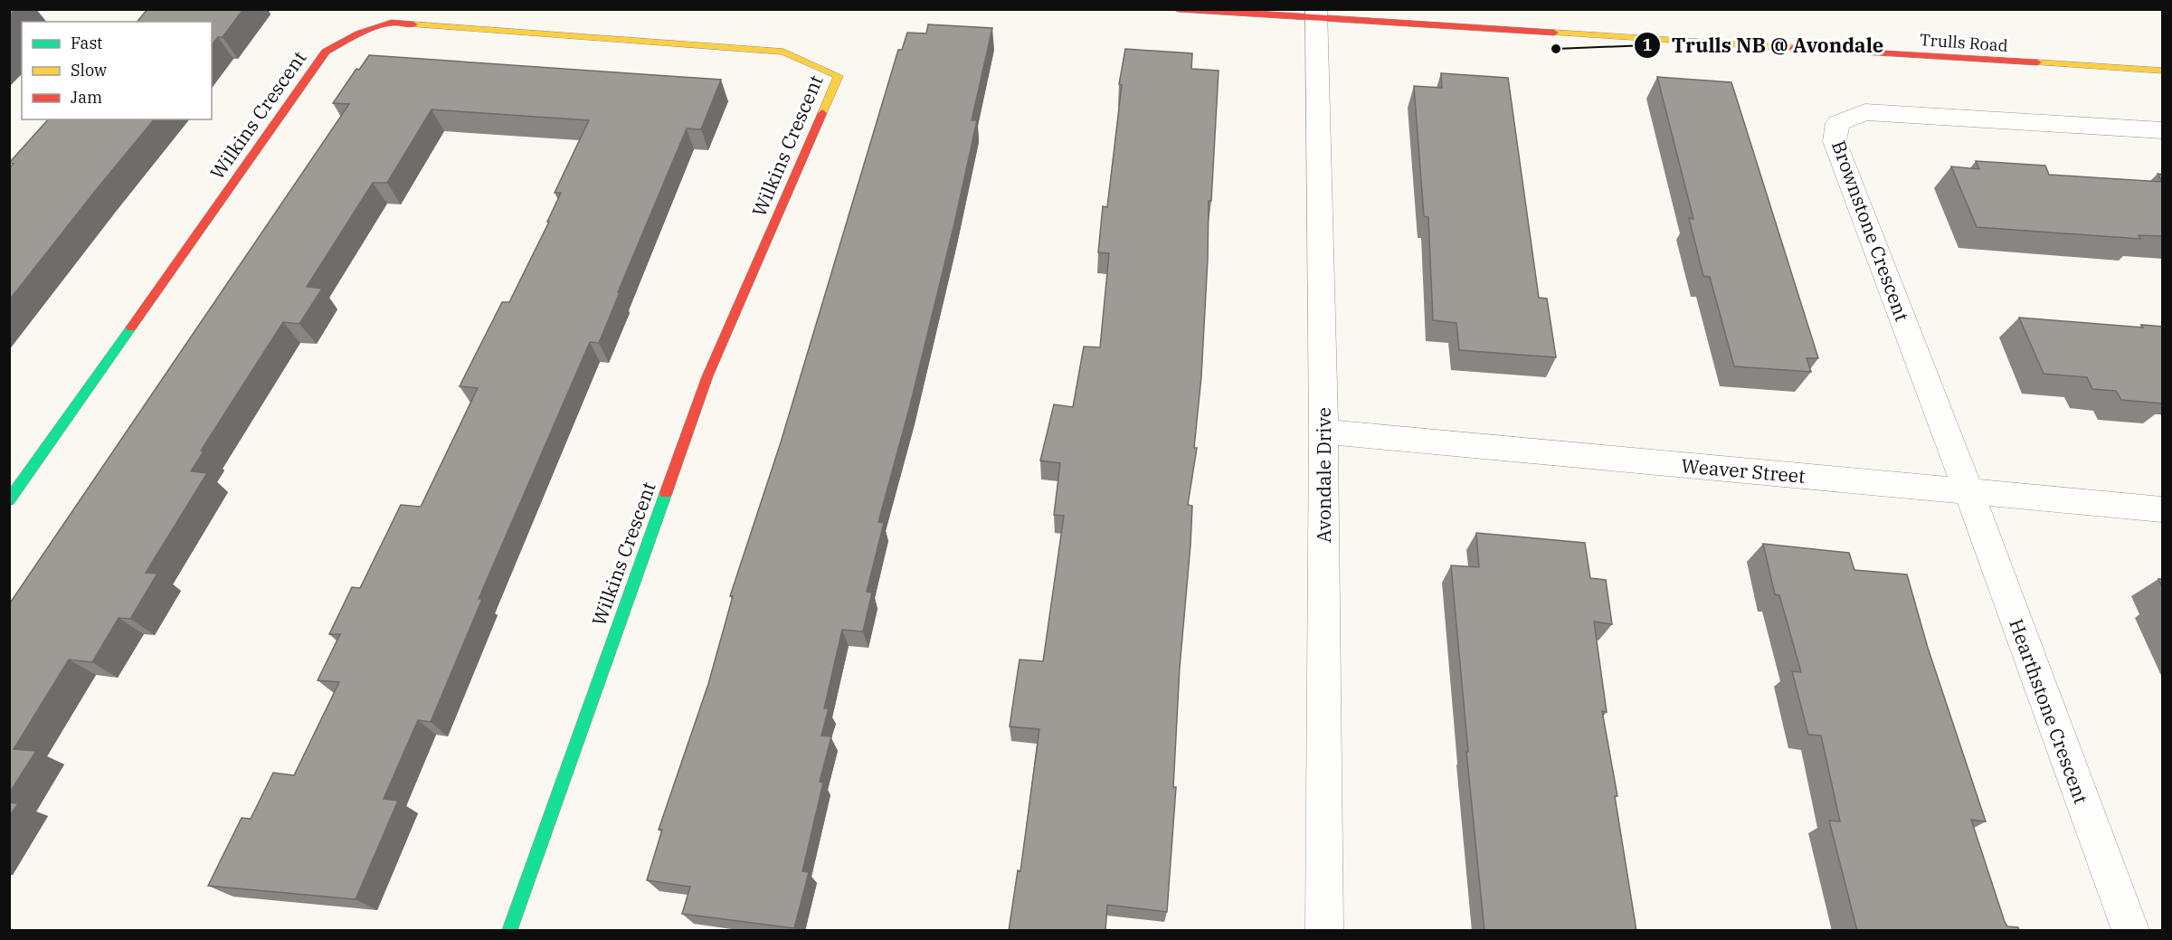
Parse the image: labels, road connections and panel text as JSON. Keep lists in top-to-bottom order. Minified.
{"streets":{"street":["Trulls Road","Wilkins Crescent","Brownstone Crescent","Weaver Street","Avondale Drive","Hearthstone Crescent"]},"crossings":[["Trulls Road","Avondale Drive"],["Brownstone Crescent","Weaver Street"],["Brownstone Crescent","Hearthstone Crescent"],["Weaver Street","Avondale Drive"],["Weaver Street","Hearthstone Crescent"]],"places":["Trulls NB @ Avondale"],"legend":["Fast","Slow","Jam"]}
